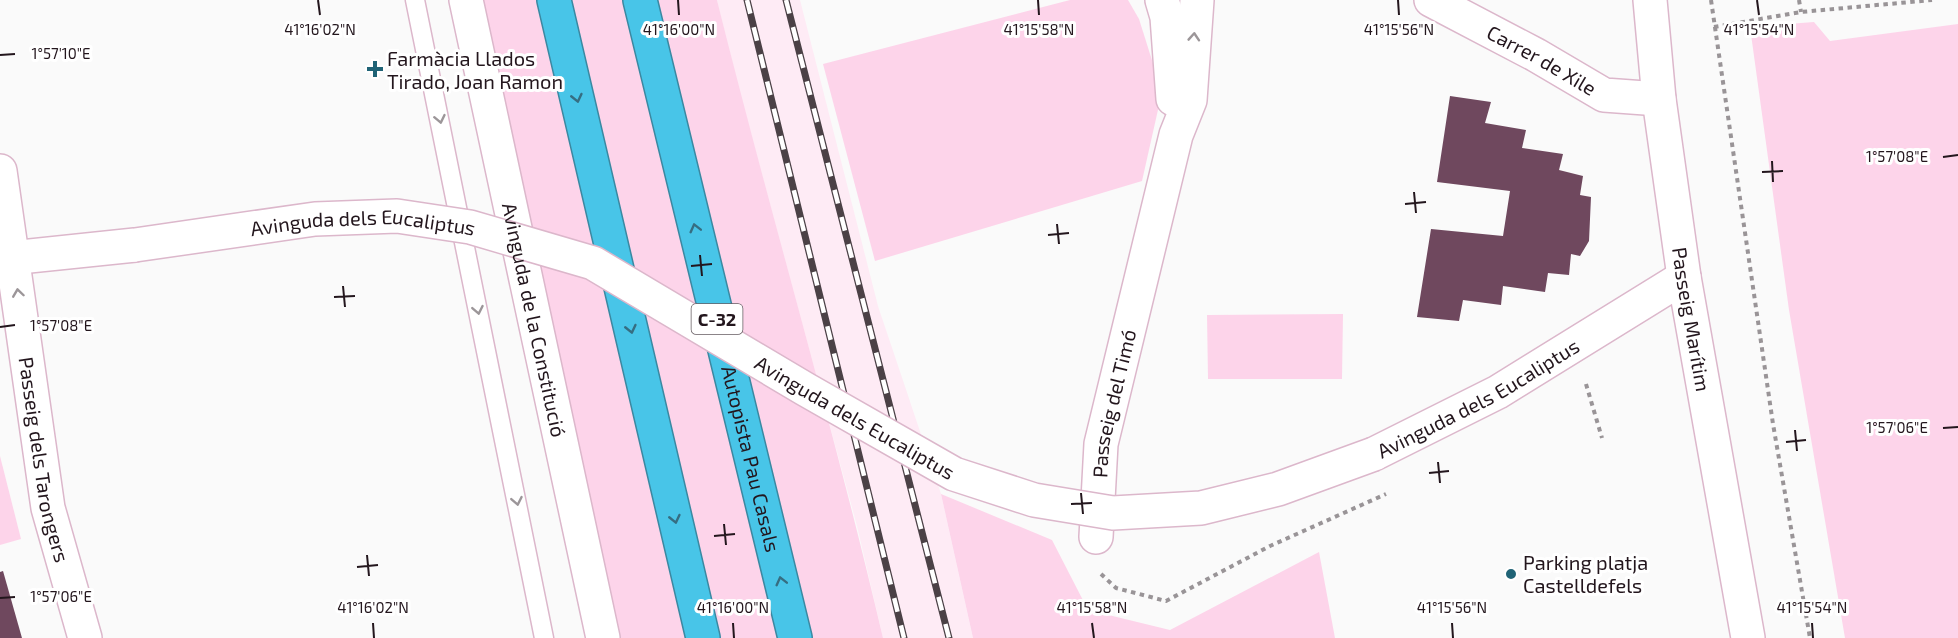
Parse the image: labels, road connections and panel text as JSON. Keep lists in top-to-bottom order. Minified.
{"streets":{"highway":["C-32","Autopista Pau Casals"],"street":["Carrer de Xile","Avinguda dels Eucaliptus","Avinguda de la Constitució","Passeig Marítim","Passeig del Timó","Passeig dels Tarongers"]},"crossings":[["Carrer de Xile","Passeig Marítim"],["Avinguda dels Eucaliptus","Passeig Marítim"],["Avinguda dels Eucaliptus","Passeig dels Tarongers"]],"one_way":["Passeig dels Tarongers"],"places":{"health":["Farmàcia Llados Tirado, Joan Ramon"],"other":["Parking platja Castelldefels"]},"coordinates":["41°16'02\"N","41°16'00\"N","41°15'58\"N","41°15'56\"N","41°15'54\"N","1°57'10\"E","1°57'08\"E","1°57'06\"E"]}
